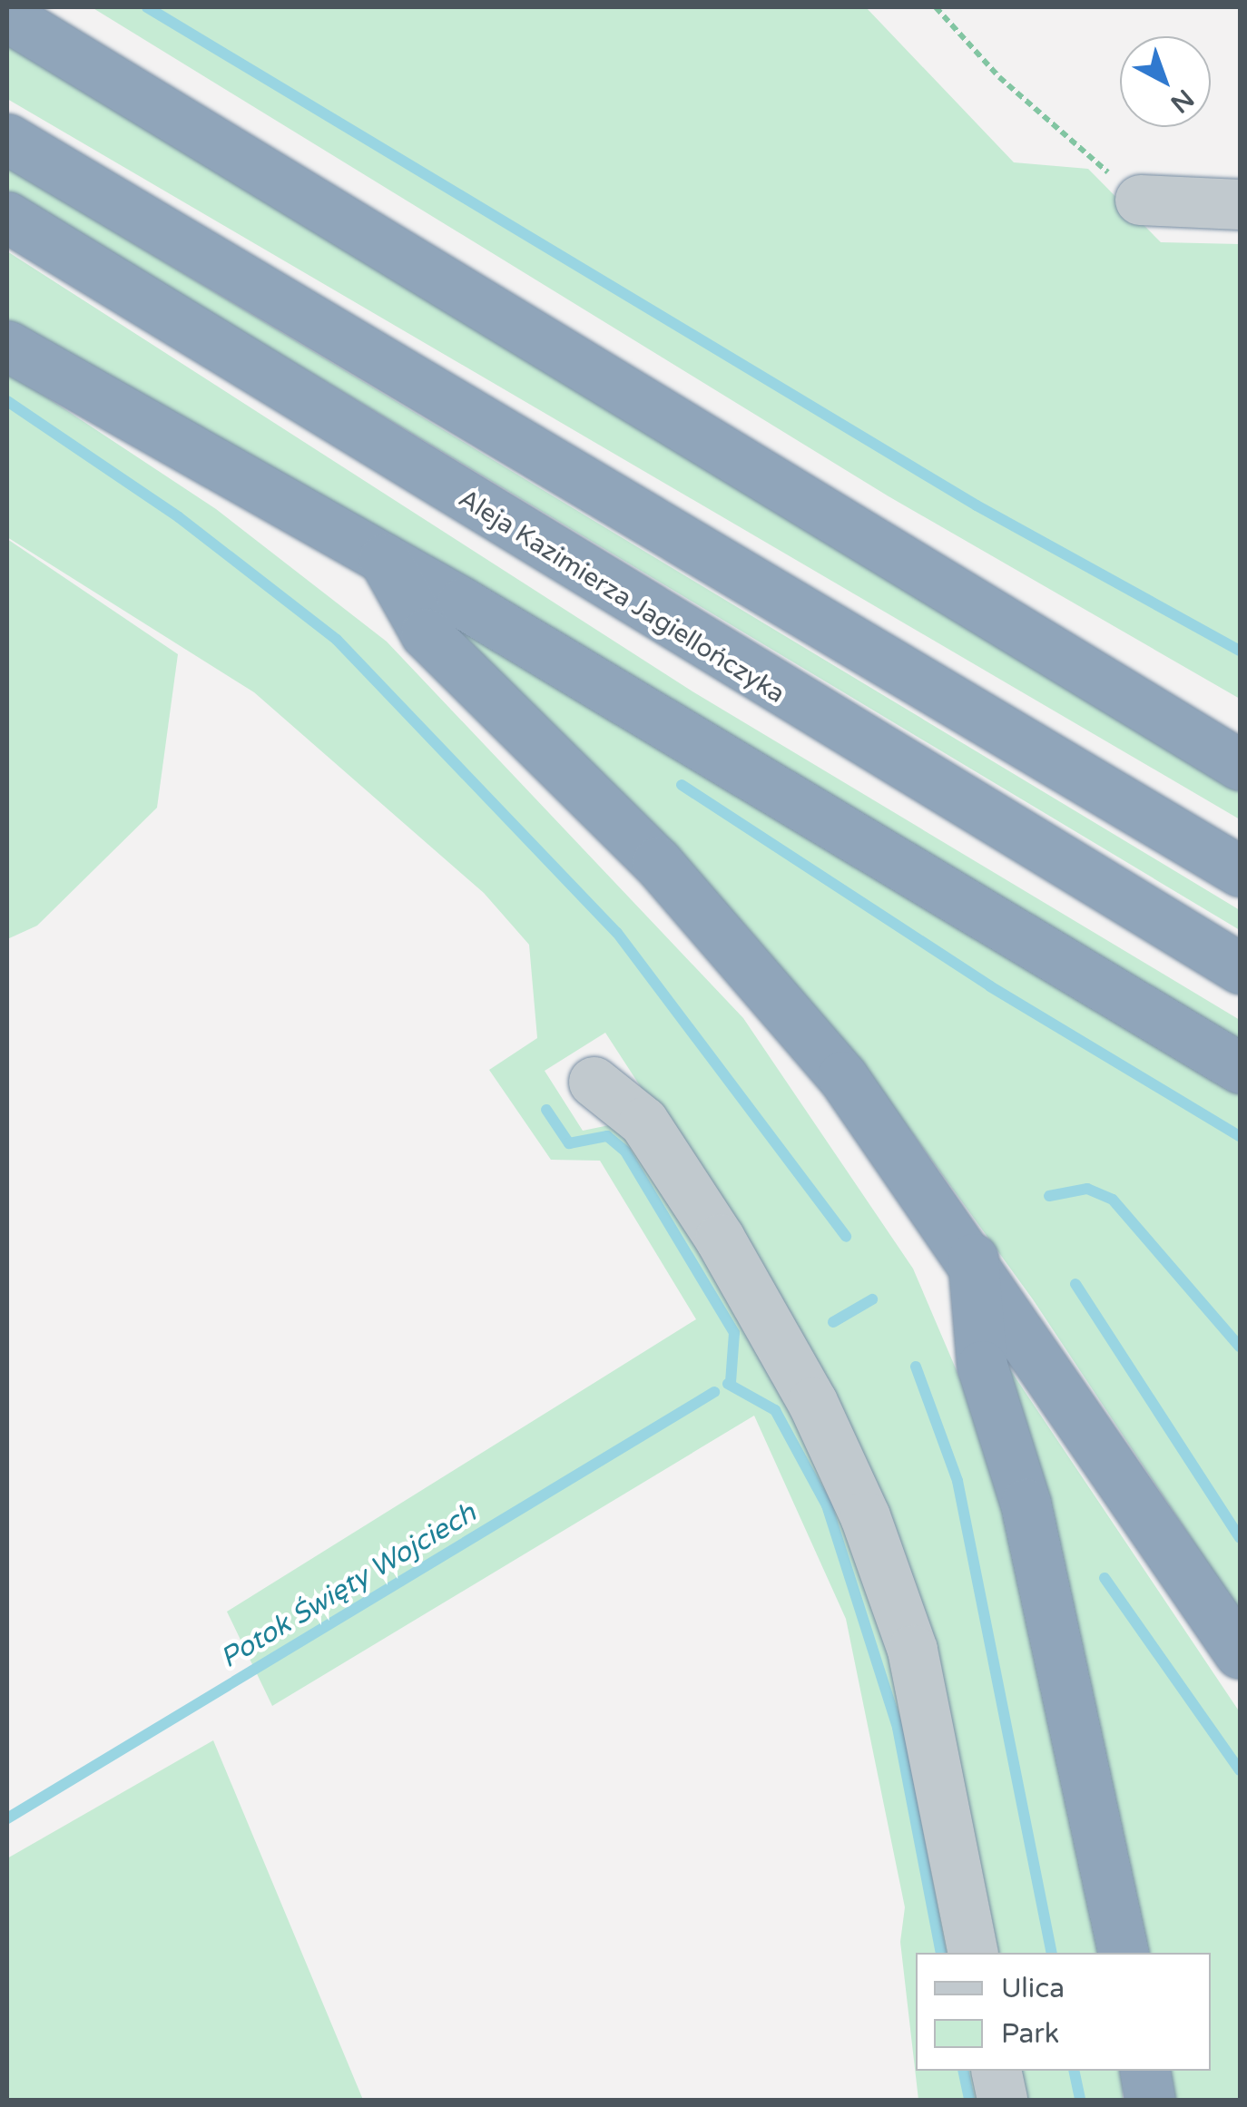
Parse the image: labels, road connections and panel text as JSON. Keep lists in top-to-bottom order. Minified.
{"streets":{"highway":["Aleja Kazimierza Jagiellończyka"]},"water":["Potok Święty Wojciech"],"legend":["Ulica","Park"],"north":"bottom right"}
